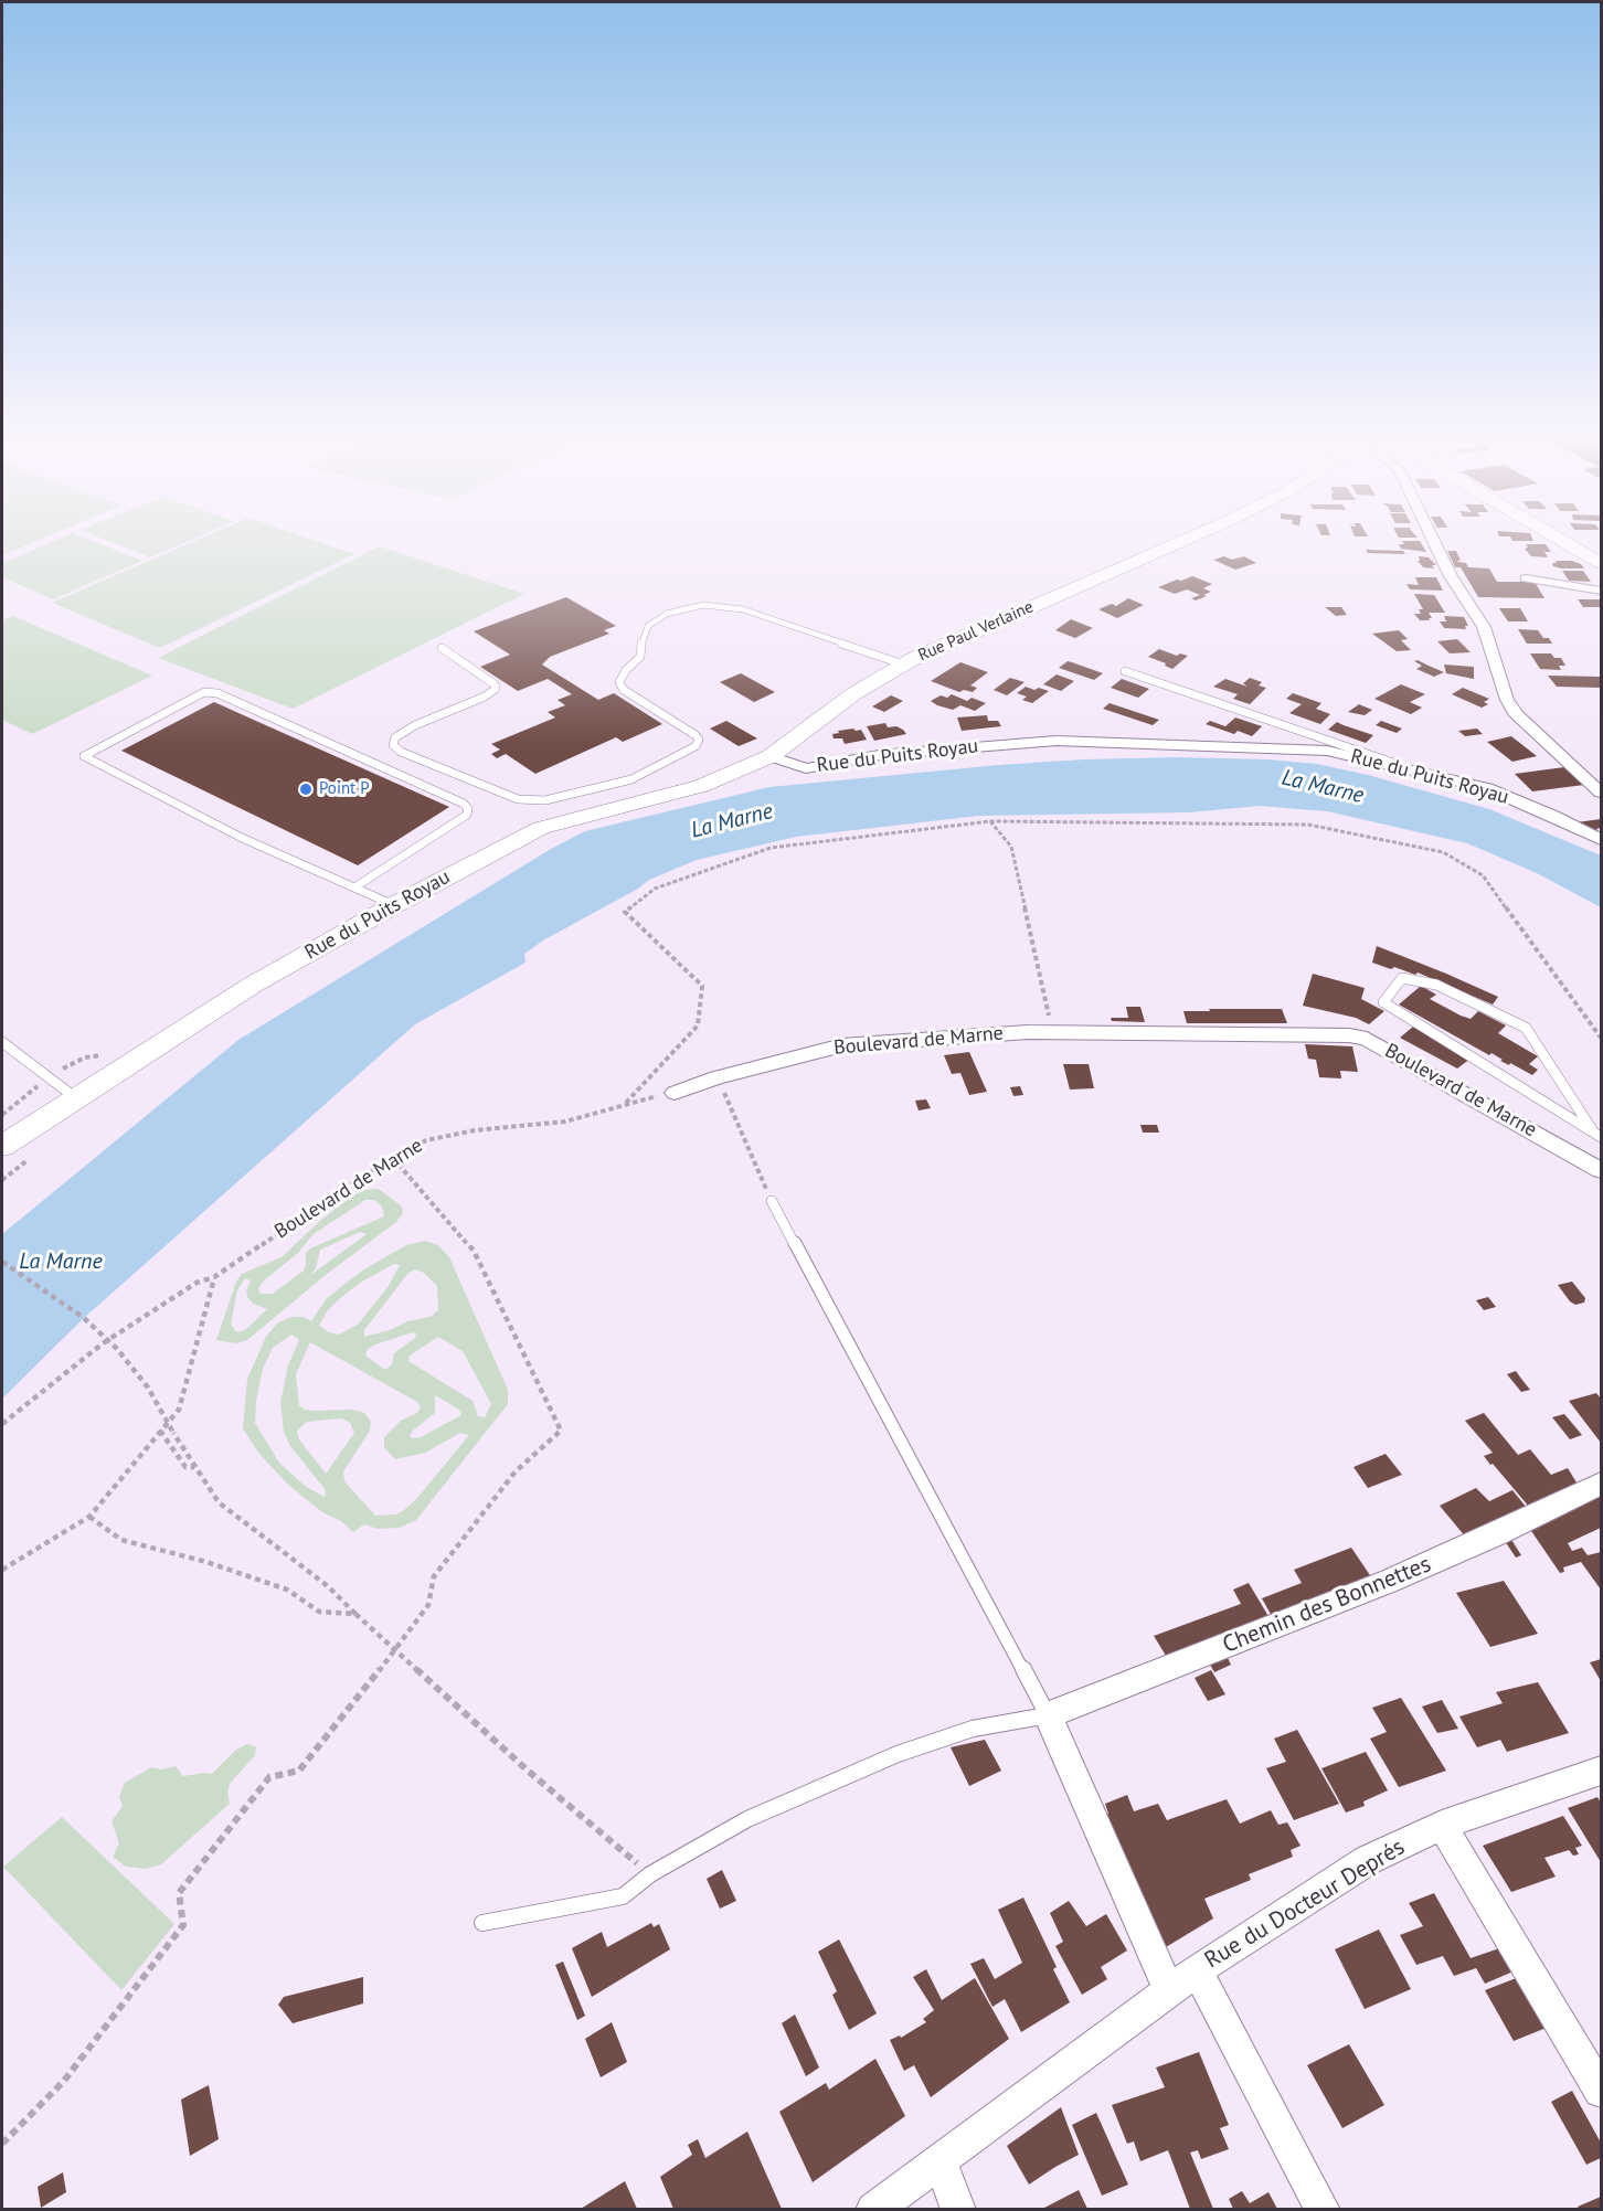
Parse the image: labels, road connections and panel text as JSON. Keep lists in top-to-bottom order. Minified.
{"streets":{"street":["Rue Paul Verlaine","Rue du Puits Royau","Boulevard de Marne","Chemin des Bonnettes","Rue du Docteur Deprés"]},"crossings":[["Rue Paul Verlaine","Rue du Puits Royau"]],"water":["La Marne"],"places":["Point P"]}
